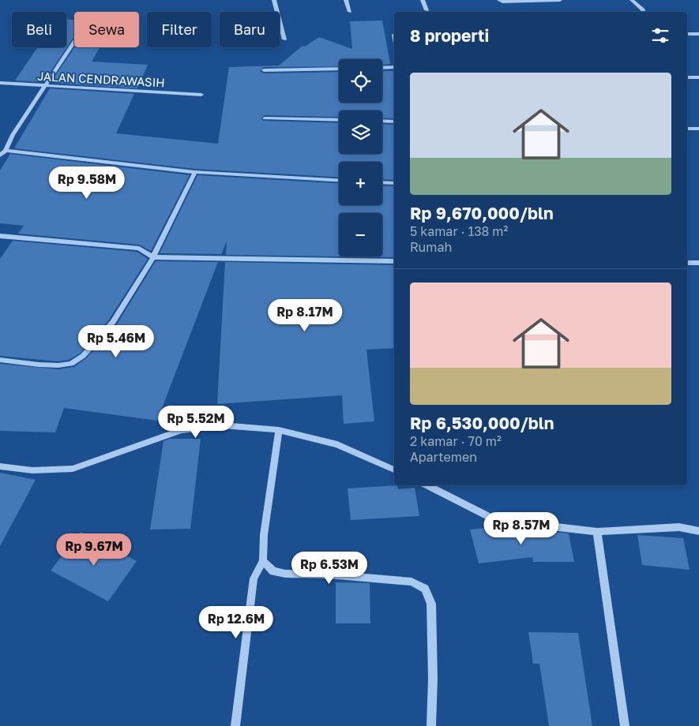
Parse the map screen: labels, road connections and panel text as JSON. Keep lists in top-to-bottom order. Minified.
{"streets":{"street":["JALAN CENDRAWASIH"]},"page":{"chip":["Beli","Sewa","Filter","Baru"],"heading":"8 properti","map_buttons":["+","−"],"list":[{"name":"Rp 9,670,000/bln","note":"5 kamar · 138 m² · Rumah"},{"name":"Rp 6,530,000/bln","note":"2 kamar · 70 m² · Apartemen"}],"price":["Rp 9.58M","Rp 8.17M","Rp 5.46M","Rp 5.52M","Rp 8.57M","Rp 9.67M","Rp 6.53M","Rp 12.6M"]}}
